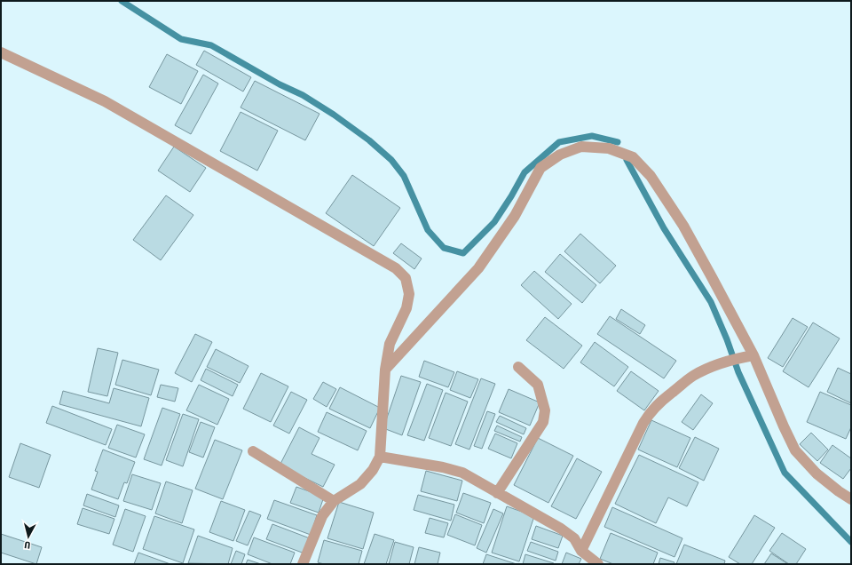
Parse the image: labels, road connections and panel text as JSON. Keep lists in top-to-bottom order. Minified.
{"north":"bottom"}
